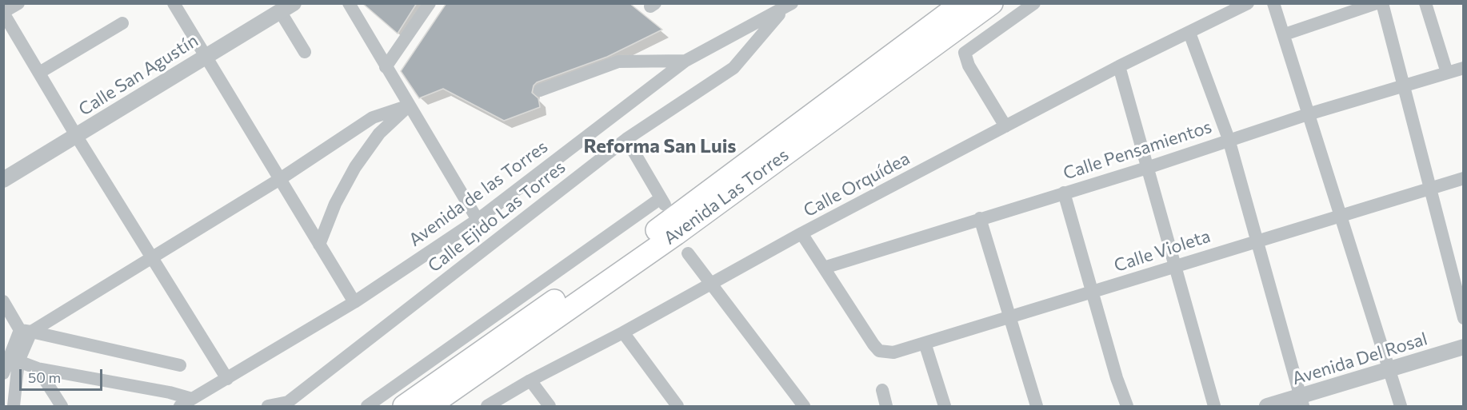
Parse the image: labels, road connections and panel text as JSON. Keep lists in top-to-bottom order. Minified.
{"streets":{"highway":["Avenida Las Torres"],"street":["Calle San Agustín","Calle Pensamientos","Calle Orquídea","Avenida de las Torres","Calle Ejido Las Torres","Calle Violeta","Avenida Del Rosal"]},"crossings":[["Calle Pensamientos","Calle Violeta"],["Avenida de las Torres","Calle Ejido Las Torres"],["Avenida Las Torres","Calle Ejido Las Torres"]],"districts":["Reforma San Luis"],"scale_bar":"50 m"}
